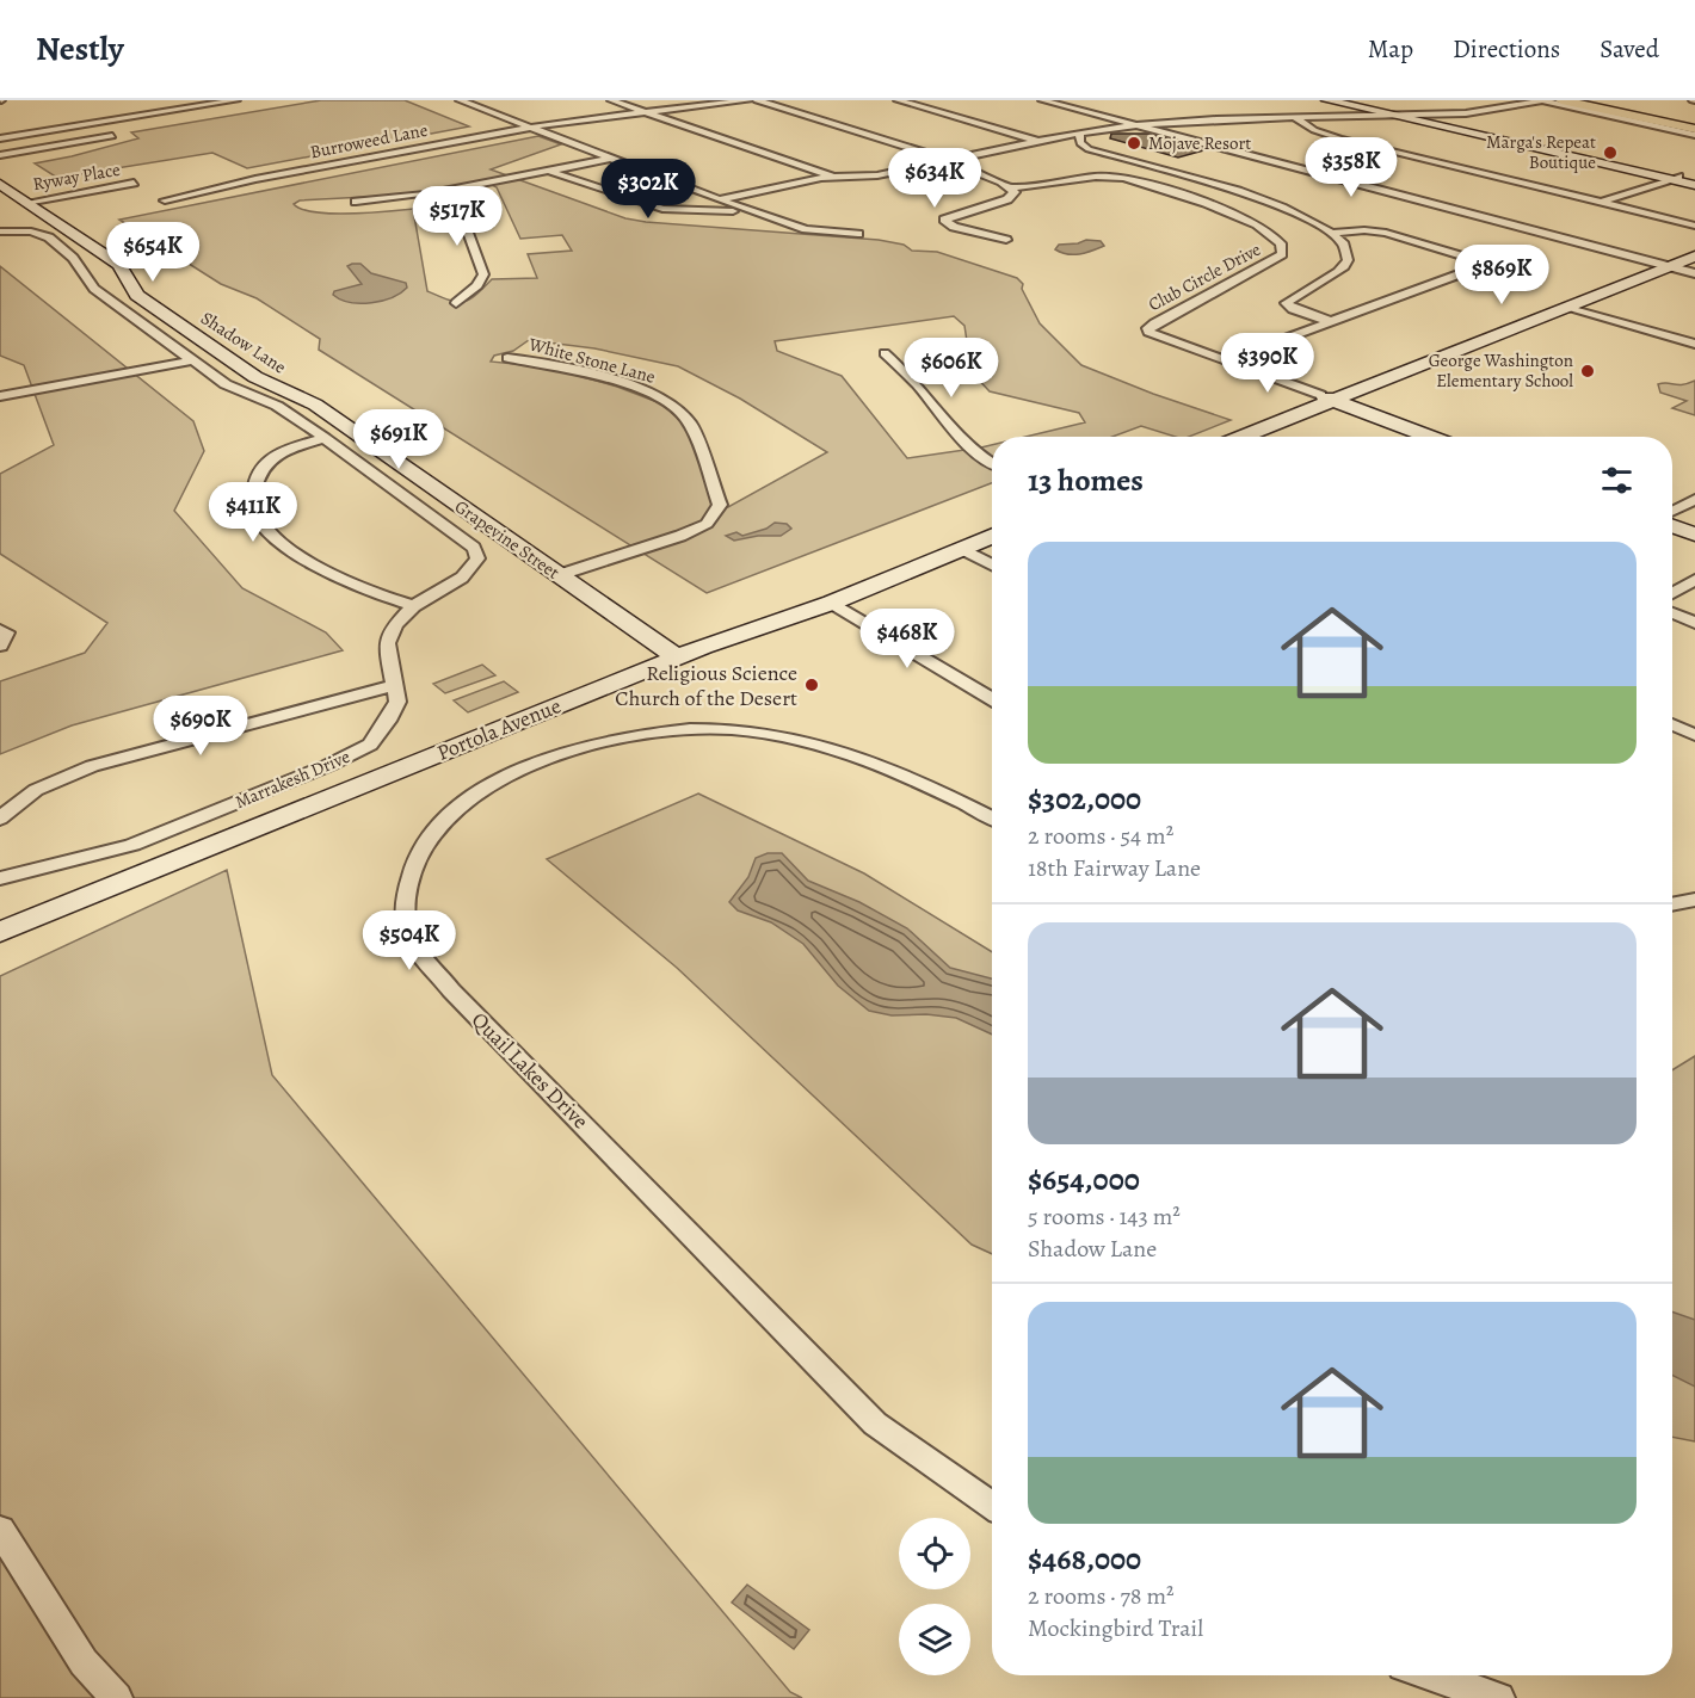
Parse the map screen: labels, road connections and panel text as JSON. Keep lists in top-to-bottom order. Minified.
{"streets":{"street":["Burroweed Lane","Ryway Place","Club Circle Drive","Shadow Lane","White Stone Lane","Grapevine Street","Portola Avenue","Marrakesh Drive","Quail Lakes Drive"]},"crossings":[["Ryway Place","Shadow Lane"],["Shadow Lane","Grapevine Street"],["White Stone Lane","Grapevine Street"],["Grapevine Street","Portola Avenue"]],"places":["Mojave Resort","Marga's Repeat Boutique","George Washington Elementary School","Religious Science Church of the Desert"],"page":{"header":"Nestly","nav":["Map","Directions","Saved"],"price":["$358K","$634K","$302K","$517K","$654K","$869K","$390K","$606K","$691K","$411K","$468K","$690K","$504K"],"heading":"13 homes","list":[{"name":"$302,000","note":"2 rooms · 54 m² · 18th Fairway Lane"},{"name":"$654,000","note":"5 rooms · 143 m² · Shadow Lane"},{"name":"$468,000","note":"2 rooms · 78 m² · Mockingbird Trail"}]}}
